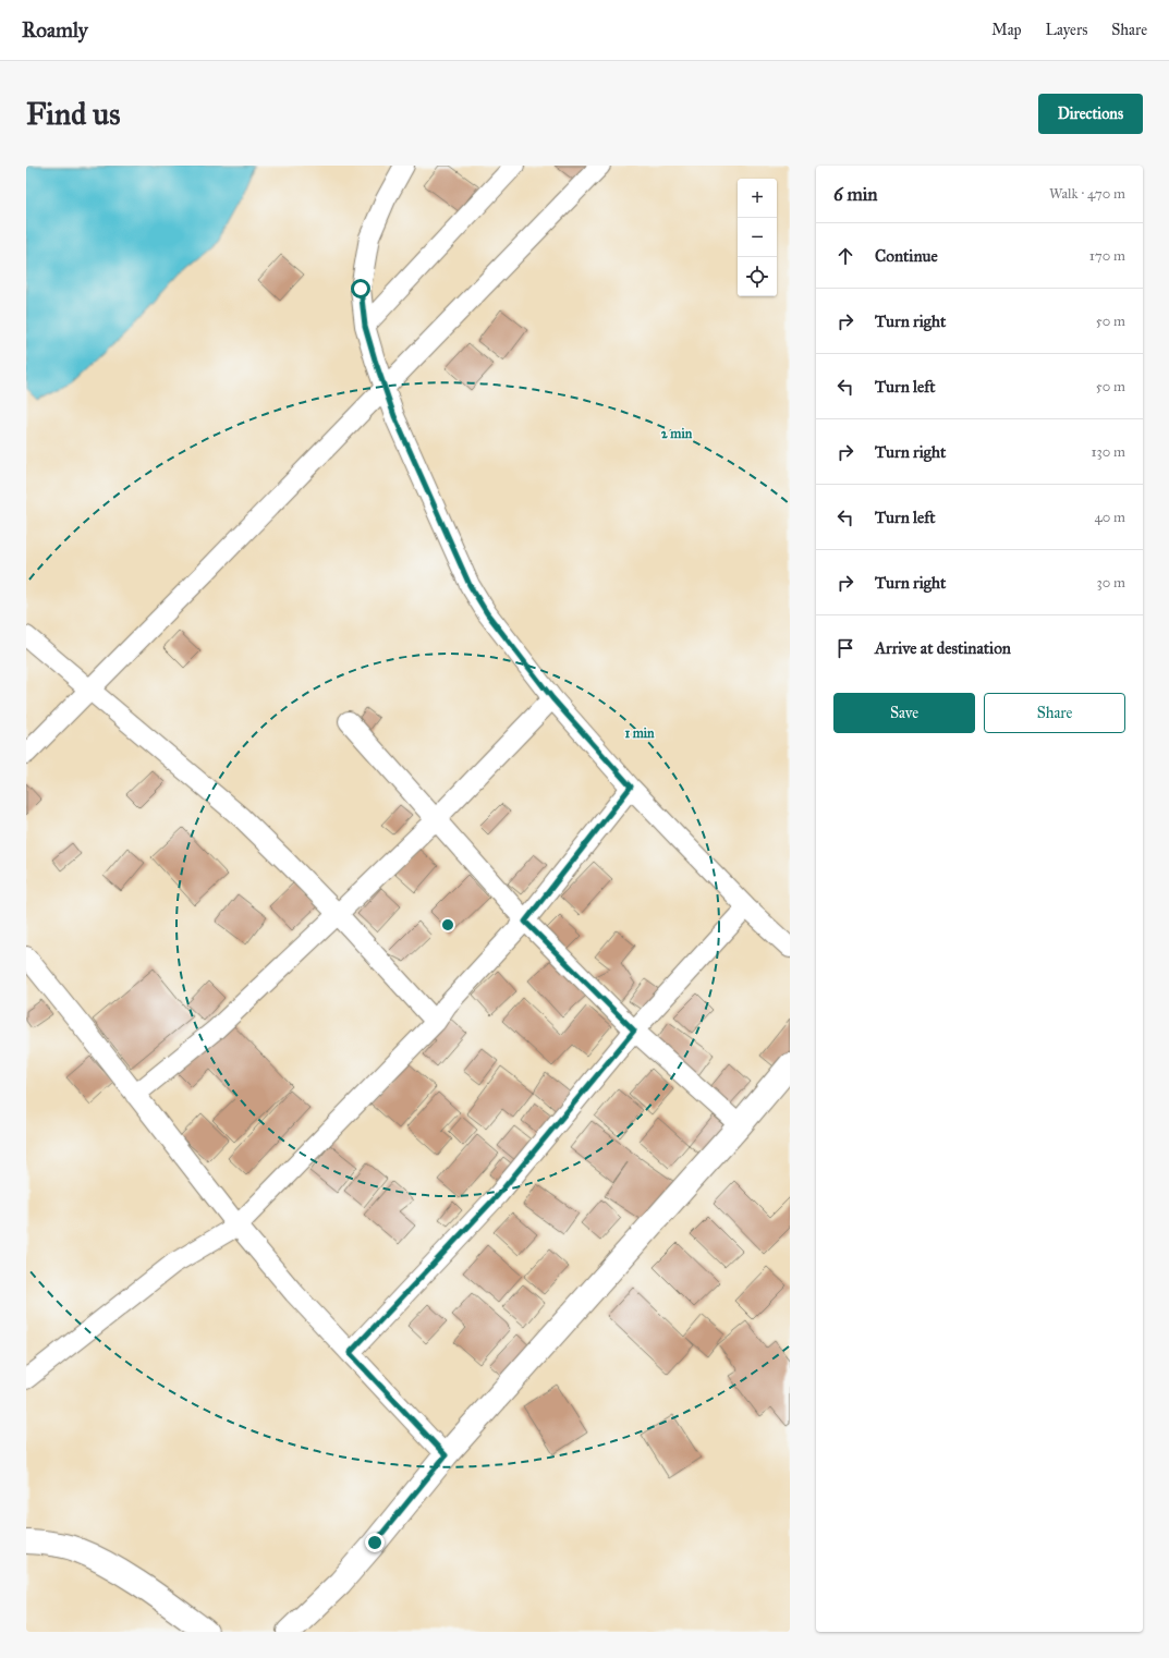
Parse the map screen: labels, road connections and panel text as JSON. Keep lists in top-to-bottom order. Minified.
{"page":{"header":"Roamly","nav":["Map","Layers","Share"],"buttons":["Directions",["Save","Share"]],"title":"Find us","heading":["6 min","Walk · 470 m"],"map_buttons":["+","−"],"list":[["Continue","170 m"],["Turn right","50 m"],["Turn left","50 m"],["Turn right","130 m"],["Turn left","40 m"],["Turn right","30 m"],"Arrive at destination"]},"rings":["2 min","1 min"]}
